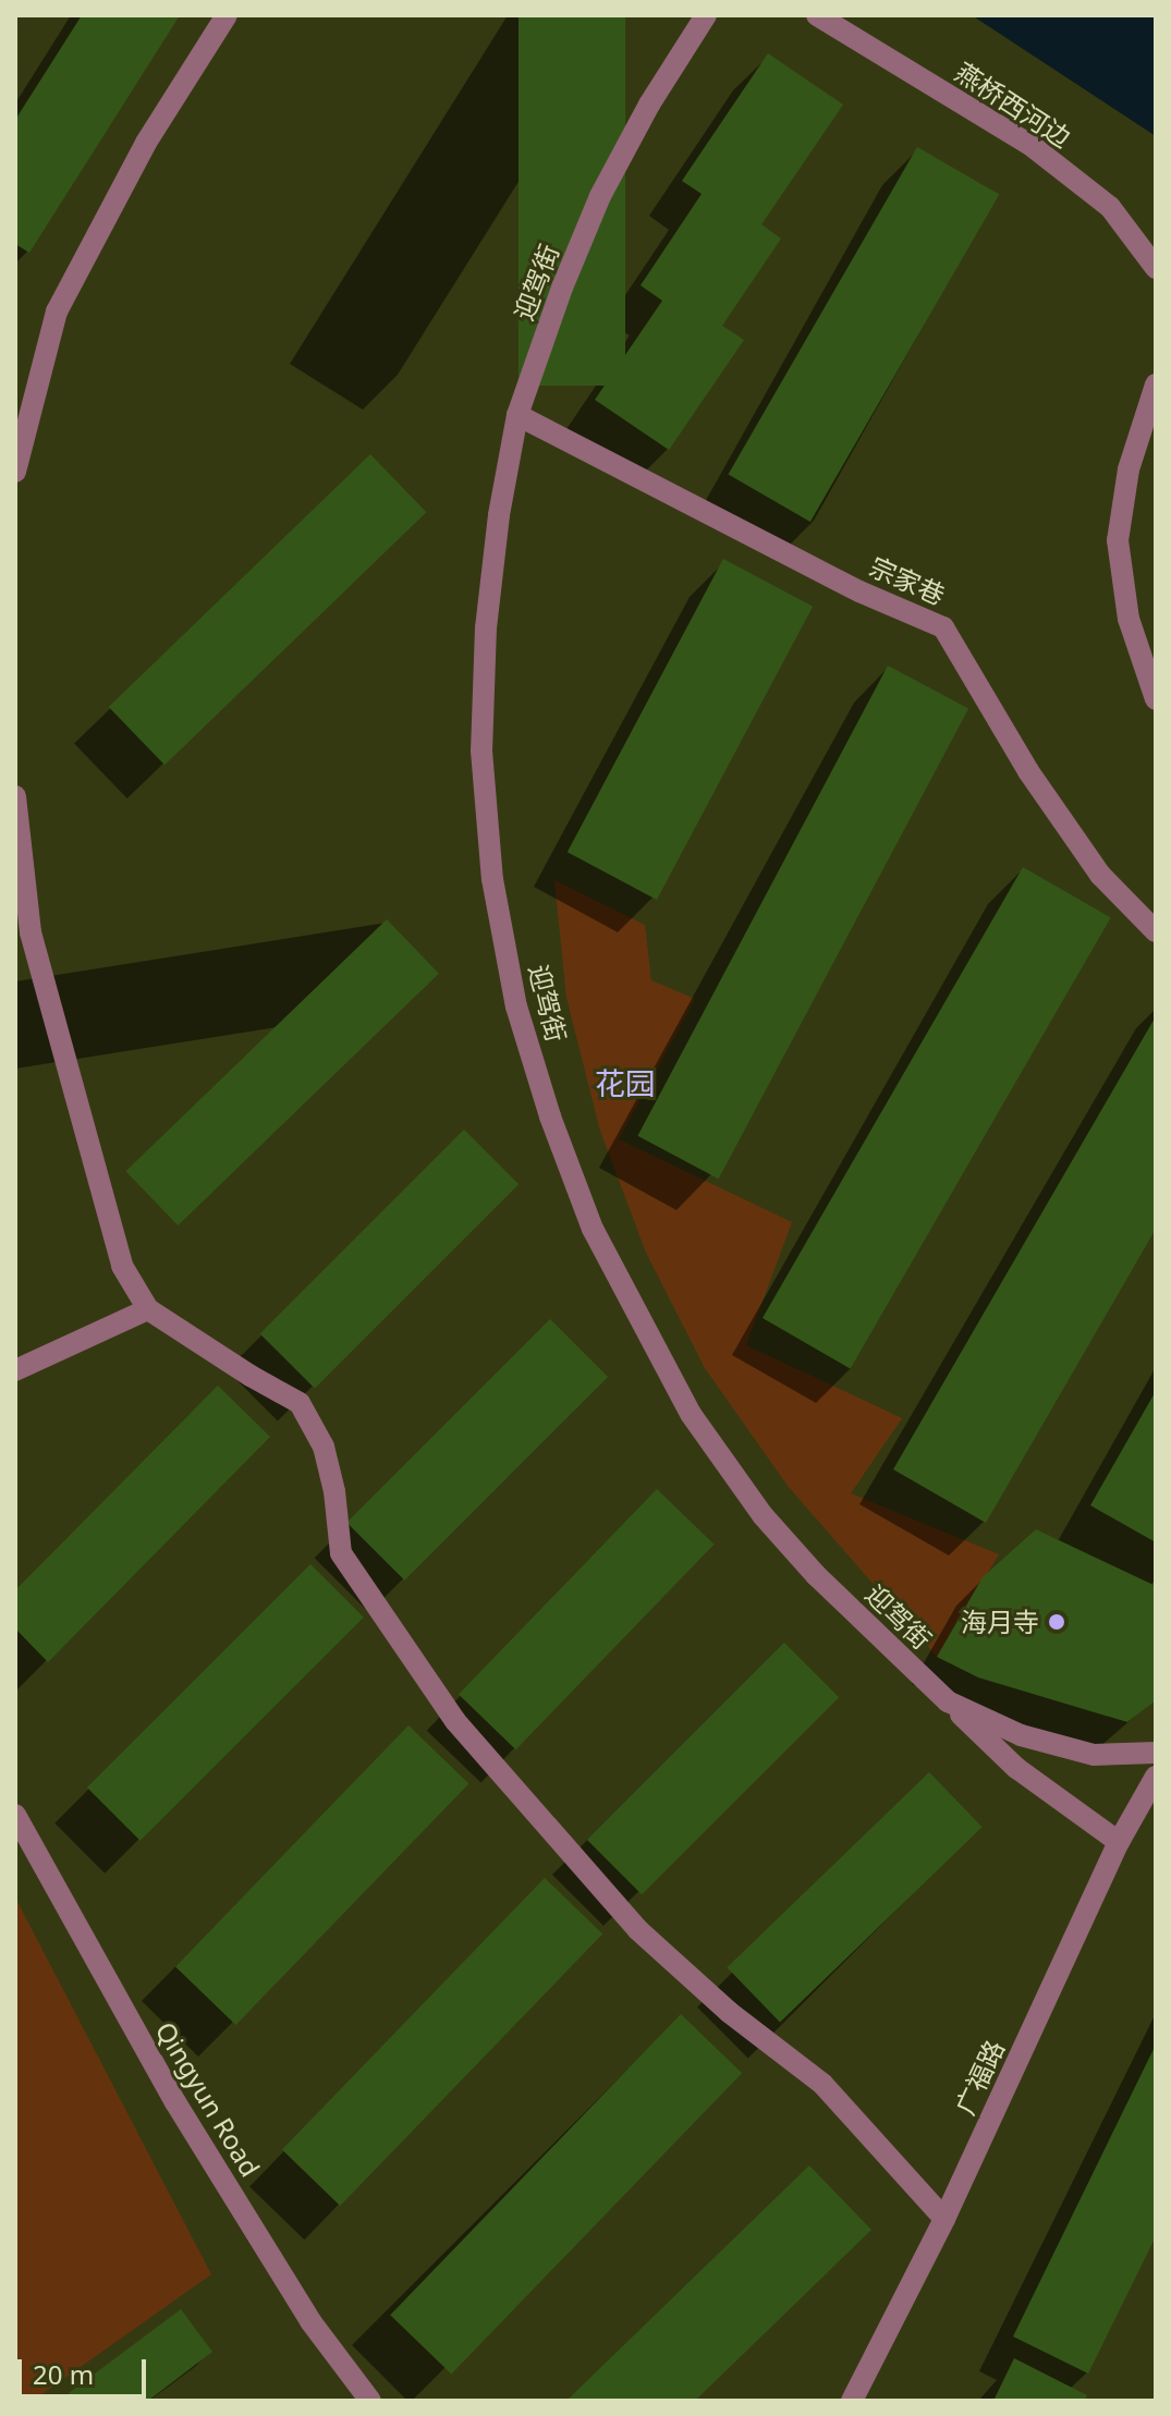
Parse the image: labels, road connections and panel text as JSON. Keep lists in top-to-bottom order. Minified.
{"streets":{"street":["燕桥西河边","迎驾街","宗家巷","广福路","Qingyun Road"]},"crossings":[["迎驾街","宗家巷"]],"districts":["花园"],"places":["海月寺"],"scale_bar":"20 m"}
